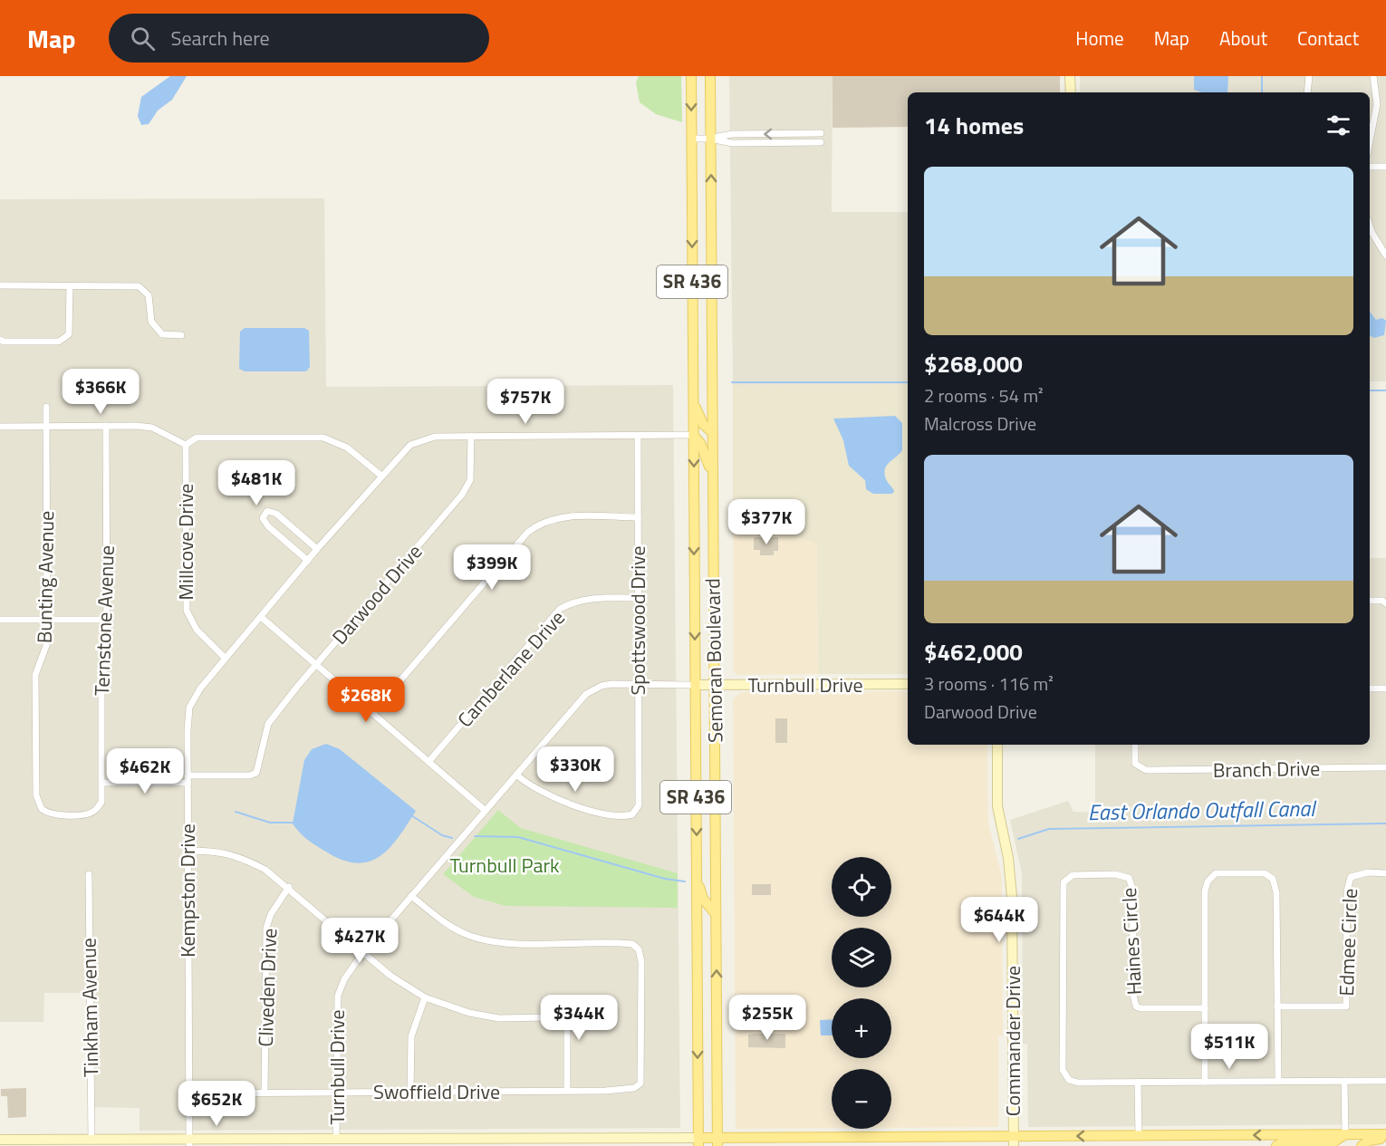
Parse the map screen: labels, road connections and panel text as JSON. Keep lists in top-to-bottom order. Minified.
{"streets":{"main road":["SR 436","Semoran Boulevard","Turnbull Drive","Commander Drive"],"street":["Millcove Drive","Bunting Avenue","Darwood Drive","Ternstone Avenue","Spottswood Drive","Camberlane Drive","Branch Drive","Kempston Drive","Haines Circle","Edmee Circle","Cliveden Drive","Tinkham Avenue","Swoffield Drive"]},"crossings":[["Millcove Drive","Kempston Drive"],["Bunting Avenue","Ternstone Avenue"],["Darwood Drive","Ternstone Avenue"],["Darwood Drive","Kempston Drive"],["Spottswood Drive","Camberlane Drive"],["Spottswood Drive","Turnbull Drive"],["Spottswood Drive","Kempston Drive"],["Semoran Boulevard","Turnbull Drive"],["Semoran Boulevard","Kempston Drive"],["Turnbull Drive","Swoffield Drive"],["Kempston Drive","Swoffield Drive"],["Cliveden Drive","Swoffield Drive"]],"water":["East Orlando Outfall Canal"],"parks":["Turnbull Park"],"page":{"header":"Map","search":"Search here","nav":["Home","Map","About","Contact"],"heading":"14 homes","list":[{"name":"$268,000","note":"2 rooms · 54 m² · Malcross Drive"},{"name":"$462,000","note":"3 rooms · 116 m² · Darwood Drive"}],"price":["$366K","$757K","$481K","$377K","$399K","$268K","$330K","$462K","$644K","$427K","$344K","$255K","$511K","$652K"],"map_buttons":["+","−"]}}
